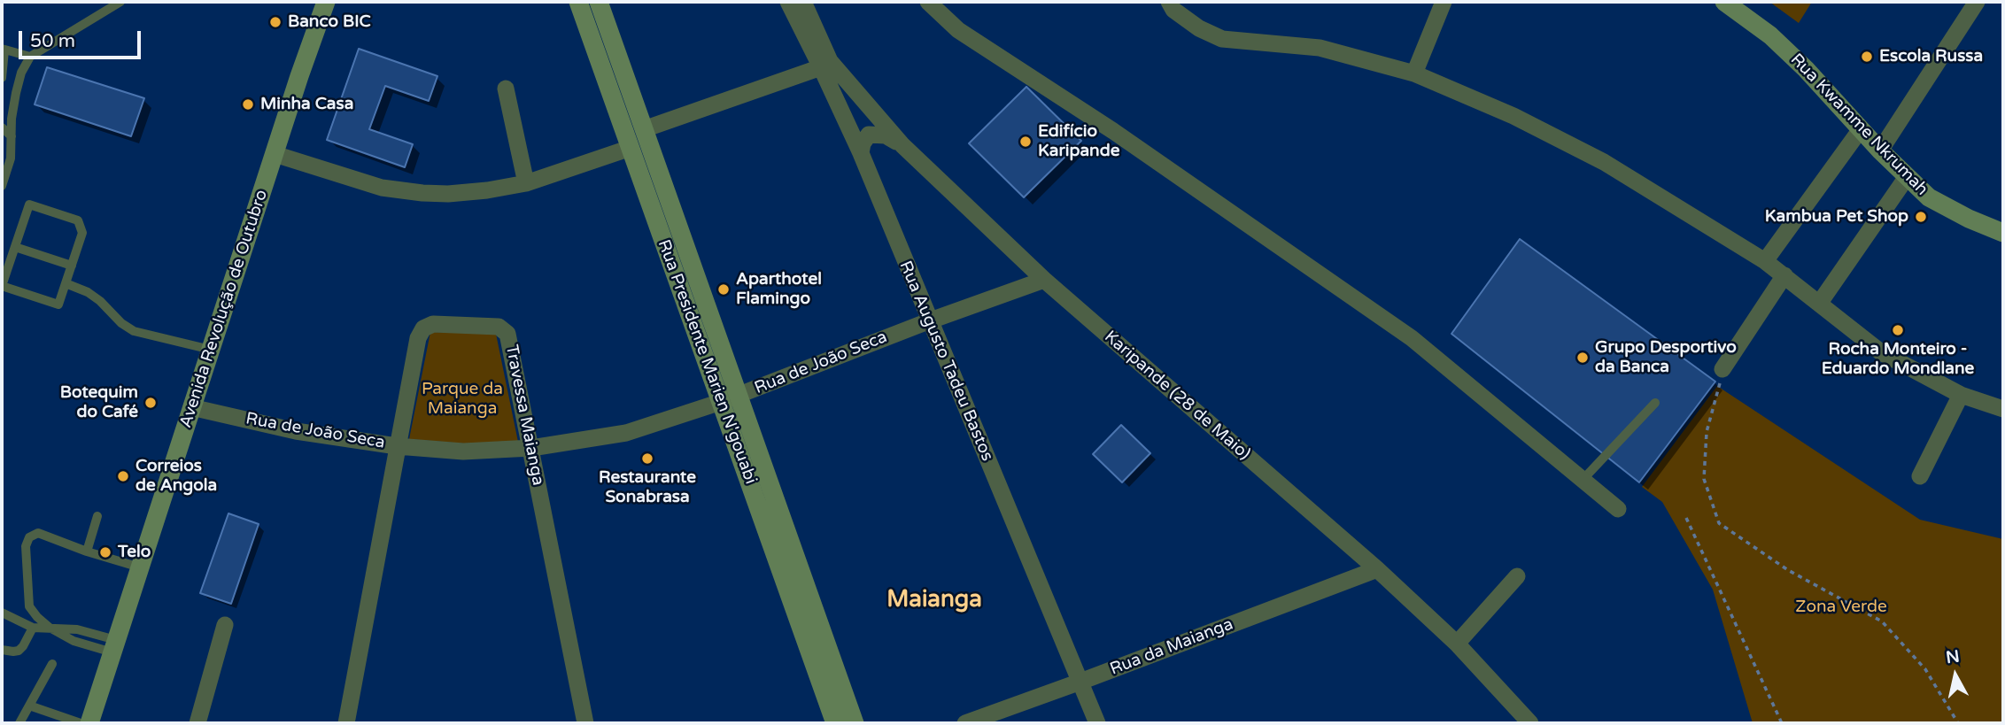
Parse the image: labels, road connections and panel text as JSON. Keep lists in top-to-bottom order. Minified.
{"streets":{"street":["Rua Kwamme Nkrumah","Avenida Revolução de Outubro","Rua Augusto Tadeu Bastos","Rua Presidente Marien N'gouabi","Rua de João Seca","Karipande (28 de Maio)","Travessa Maianga","Rua da Maianga"]},"crossings":[["Avenida Revolução de Outubro","Rua de João Seca"],["Rua Augusto Tadeu Bastos","Rua de João Seca"],["Rua Augusto Tadeu Bastos","Karipande (28 de Maio)"],["Rua Augusto Tadeu Bastos","Rua da Maianga"],["Rua Presidente Marien N'gouabi","Rua de João Seca"],["Rua de João Seca","Karipande (28 de Maio)"],["Rua de João Seca","Travessa Maianga"],["Karipande (28 de Maio)","Rua da Maianga"]],"districts":["Maianga"],"parks":["Parque da Maianga","Zona Verde"],"places":["Banco BIC","Escola Russa","Minha Casa","Edifício Karipande","Kambua Pet Shop","Aparthotel Flamingo","Rocha Monteiro - Eduardo Mondlane","Grupo Desportivo da Banca","Botequim do Café","Restaurante Sonabrasa","Correios de Angola","Telo"],"scale_bar":"50 m","north":"top"}
